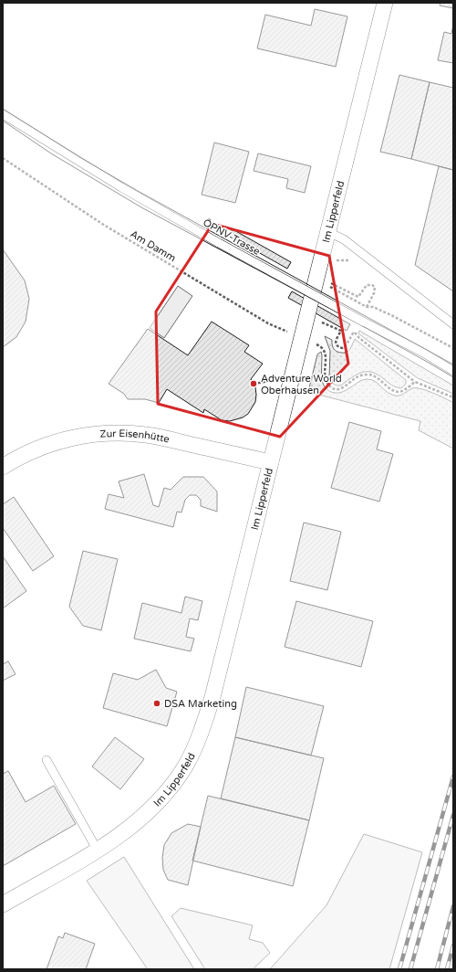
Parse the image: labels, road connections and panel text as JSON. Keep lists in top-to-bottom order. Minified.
{"streets":{"street":["Im Lipperfeld","Zur Eisenhütte"],"lane":["ÖPNV-Trasse"],"path":["Am Damm"]},"crossings":[["Im Lipperfeld","Am Damm"],["Im Lipperfeld","Zur Eisenhütte"]],"places":["Adventure World Oberhausen","DSA Marketing"]}
